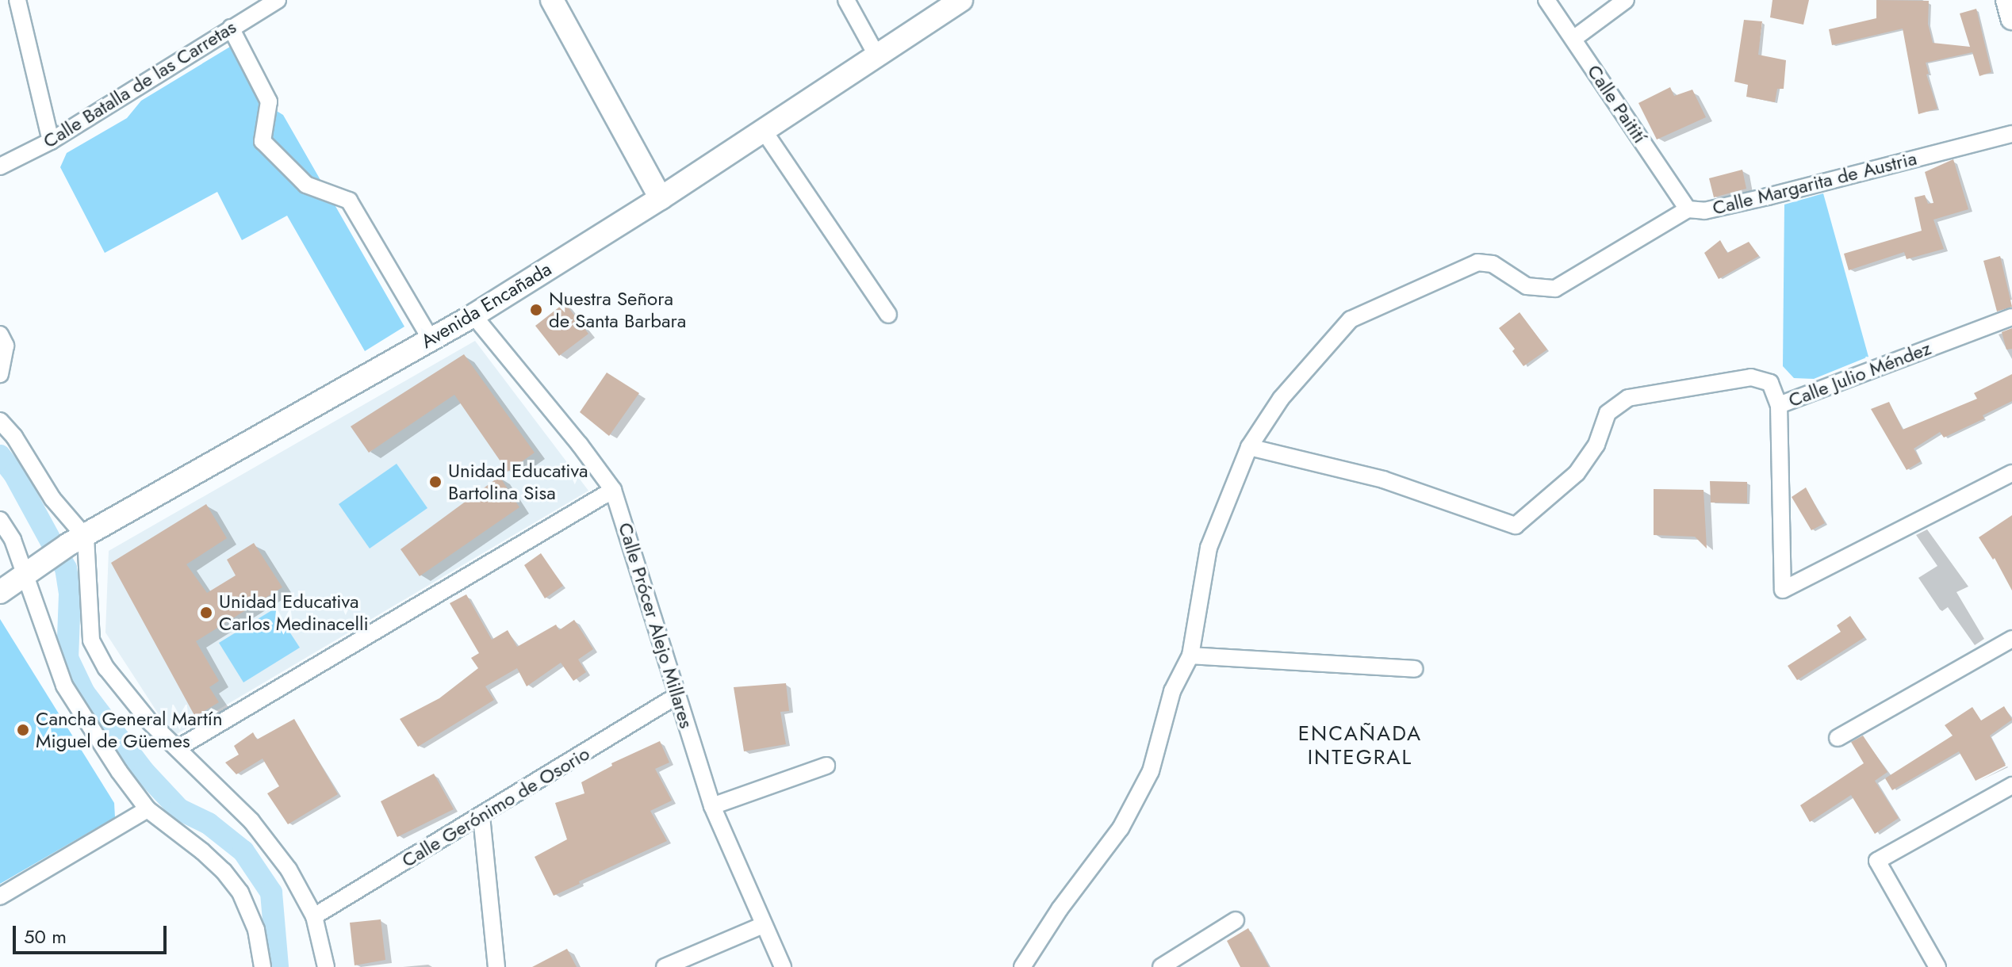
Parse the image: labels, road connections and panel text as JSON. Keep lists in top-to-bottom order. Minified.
{"streets":{"main road":["Avenida Encañada"],"street":["Calle Batalla de las Carretas","Calle Paitití","Calle Margarita de Austria","Calle Julio Méndez","Calle Prócer Alejo Millares","Calle Gerónimo de Osorio"]},"crossings":[["Calle Paitití","Calle Margarita de Austria"],["Calle Margarita de Austria","Calle Julio Méndez"],["Avenida Encañada","Calle Prócer Alejo Millares"],["Calle Prócer Alejo Millares","Calle Gerónimo de Osorio"]],"districts":["ENCAÑADA INTEGRAL"],"places":["Nuestra Señora de Santa Barbara","Unidad Educativa Bartolina Sisa","Unidad Educativa Carlos Medinacelli","Cancha General Martín Miguel de Güemes"],"scale_bar":"50 m"}
